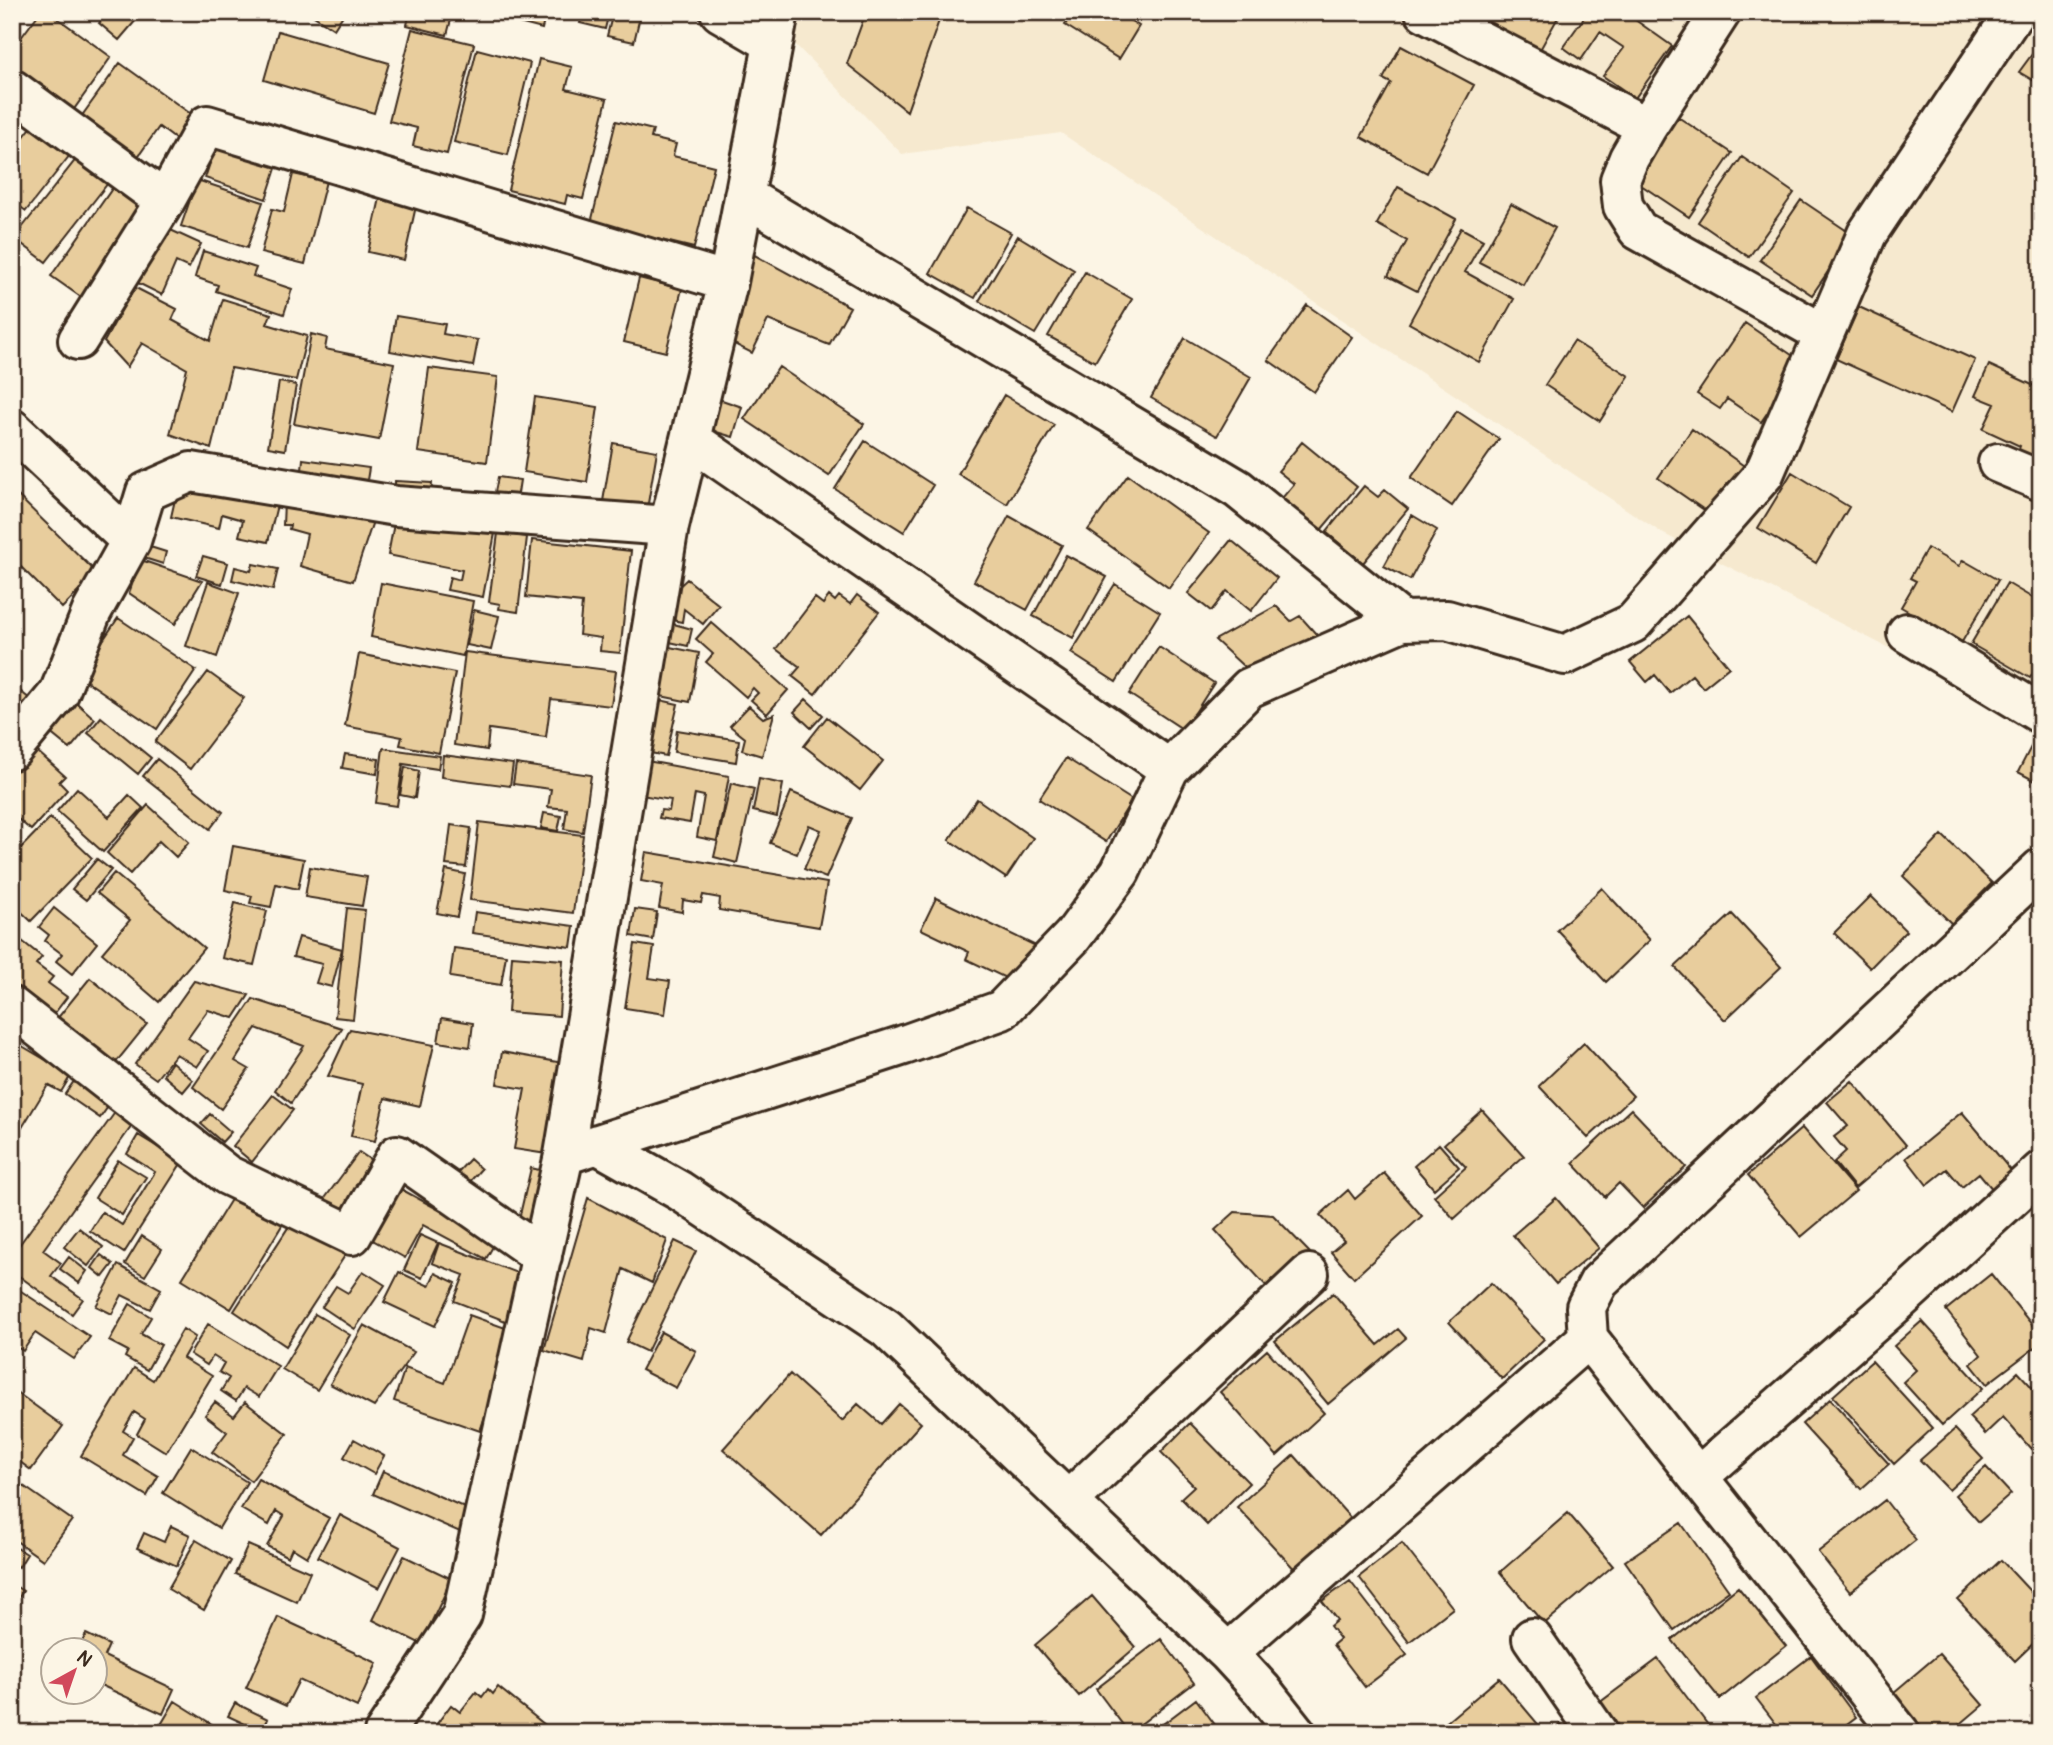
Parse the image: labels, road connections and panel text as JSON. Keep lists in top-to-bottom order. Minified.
{"north":"top right"}
